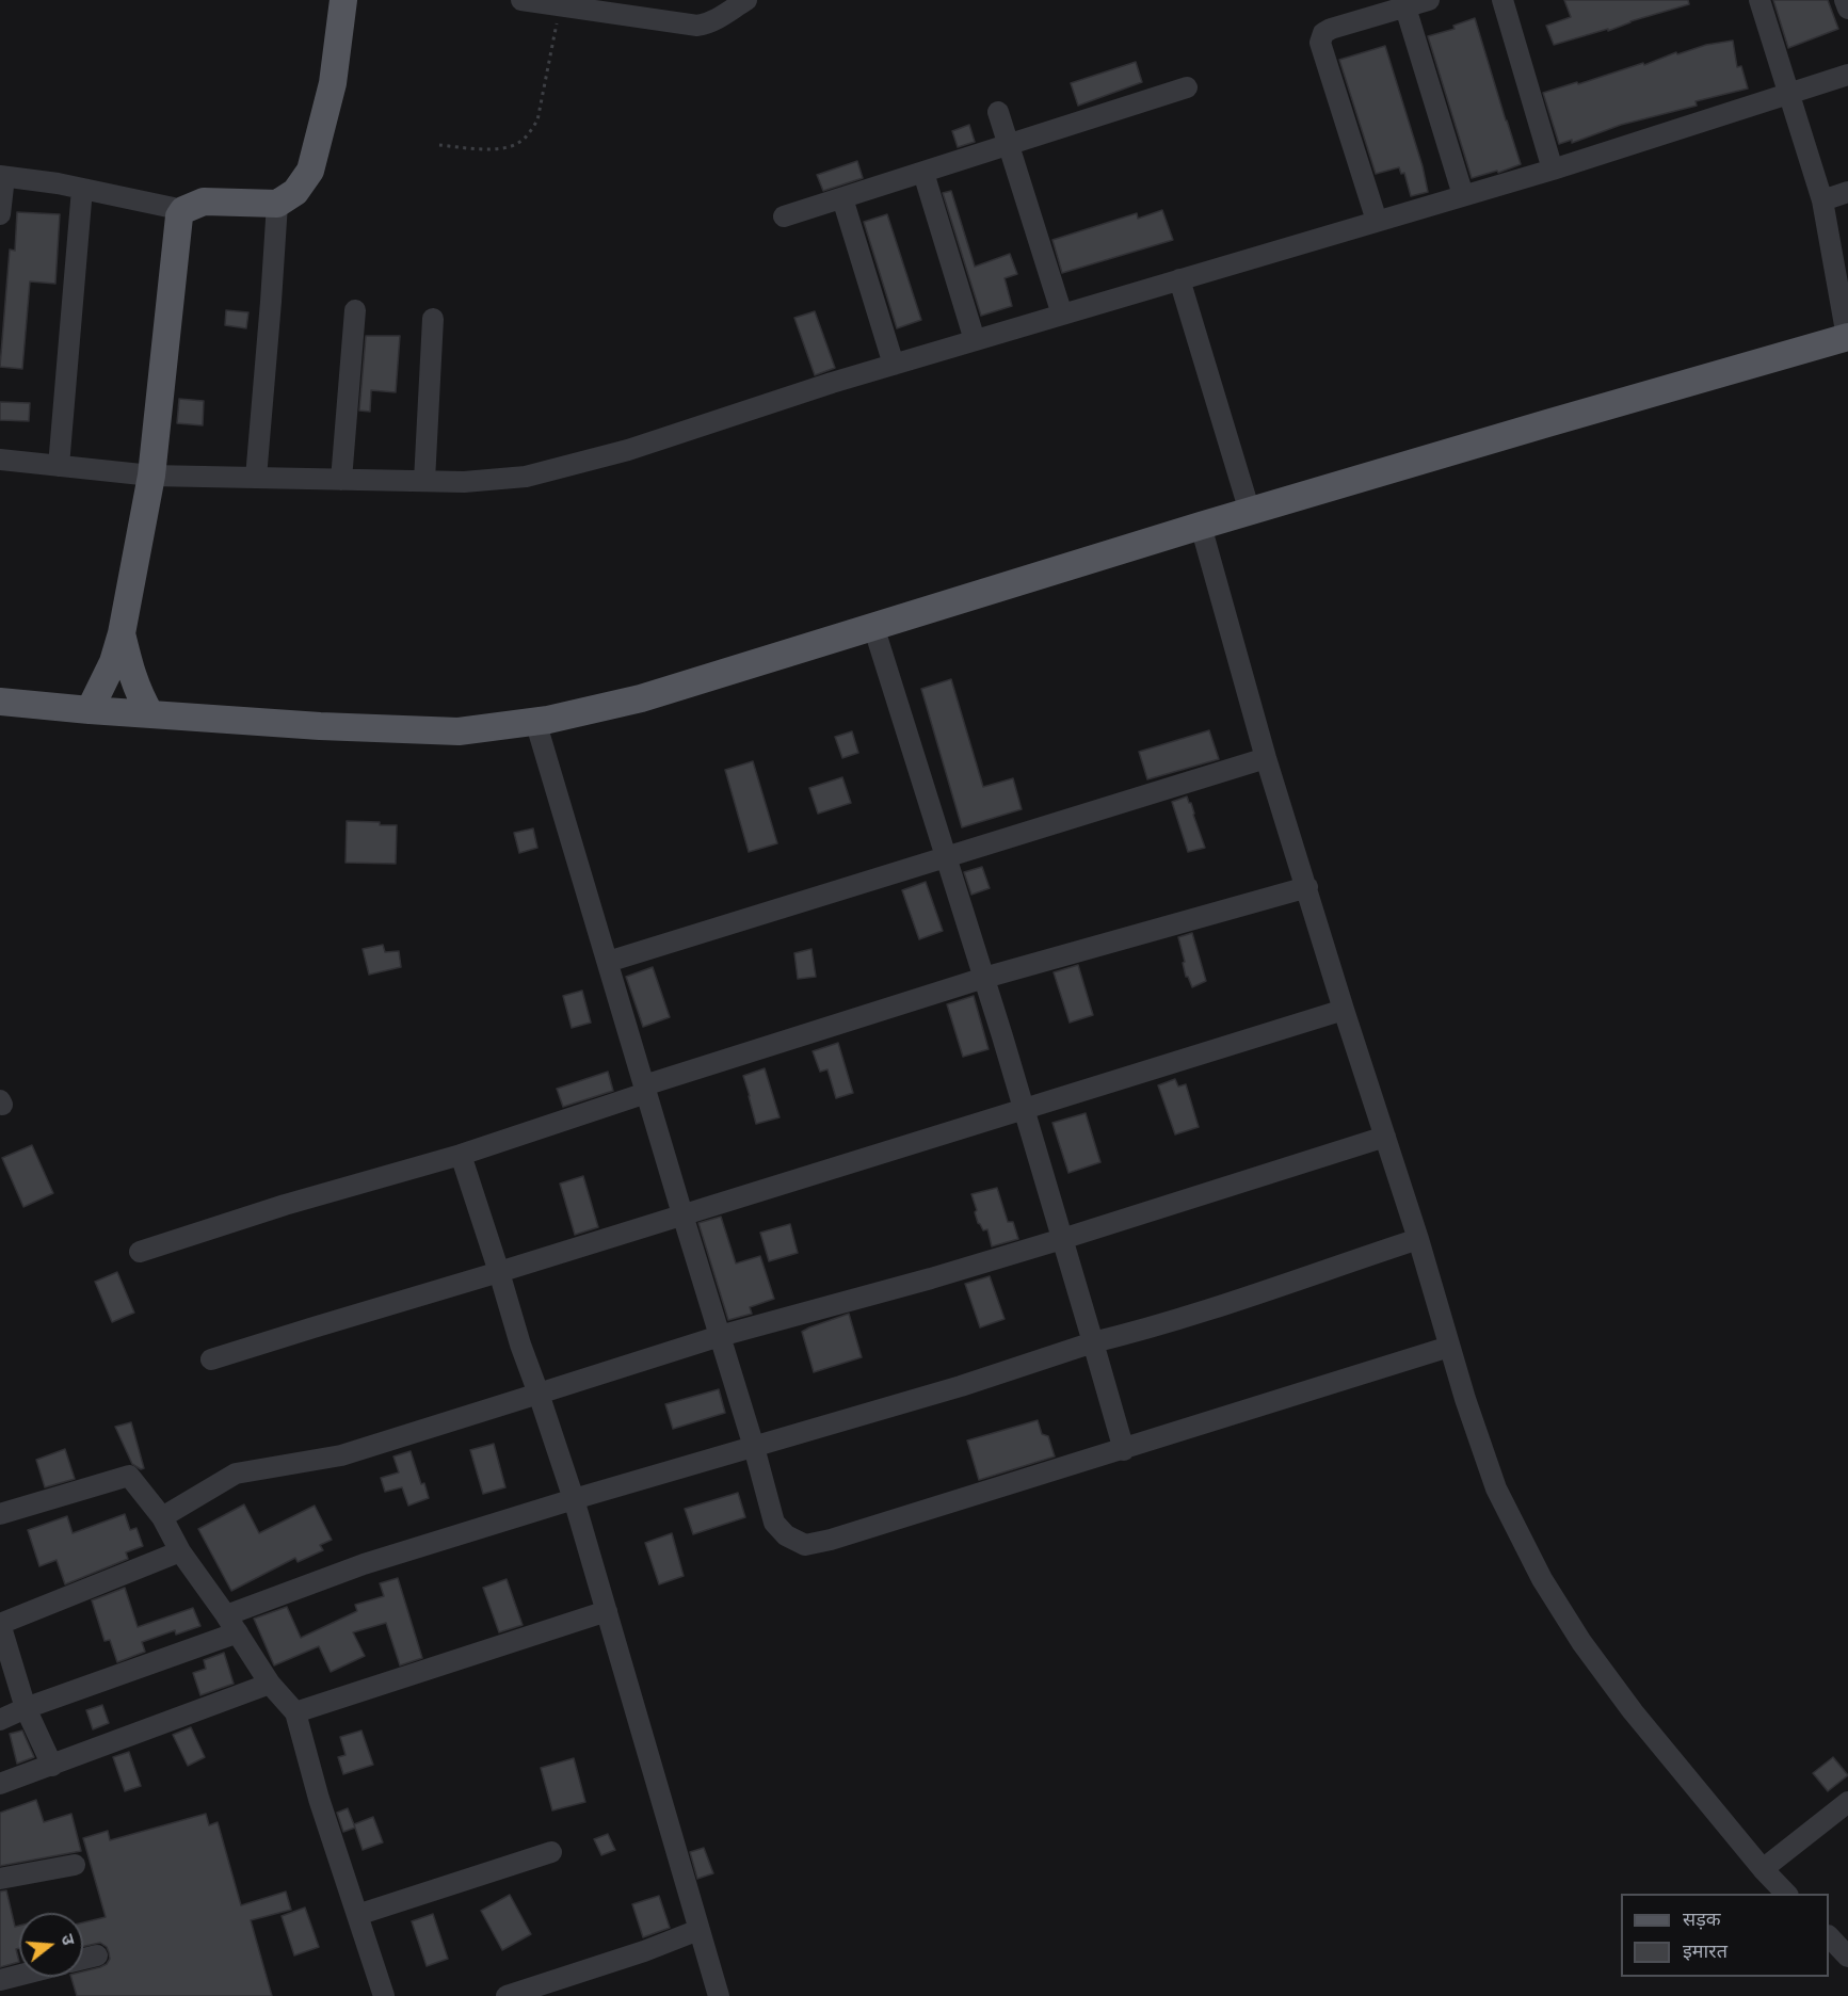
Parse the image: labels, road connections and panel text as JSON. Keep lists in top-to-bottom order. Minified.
{"legend":["सड़क","इमारत"],"north":"right"}
